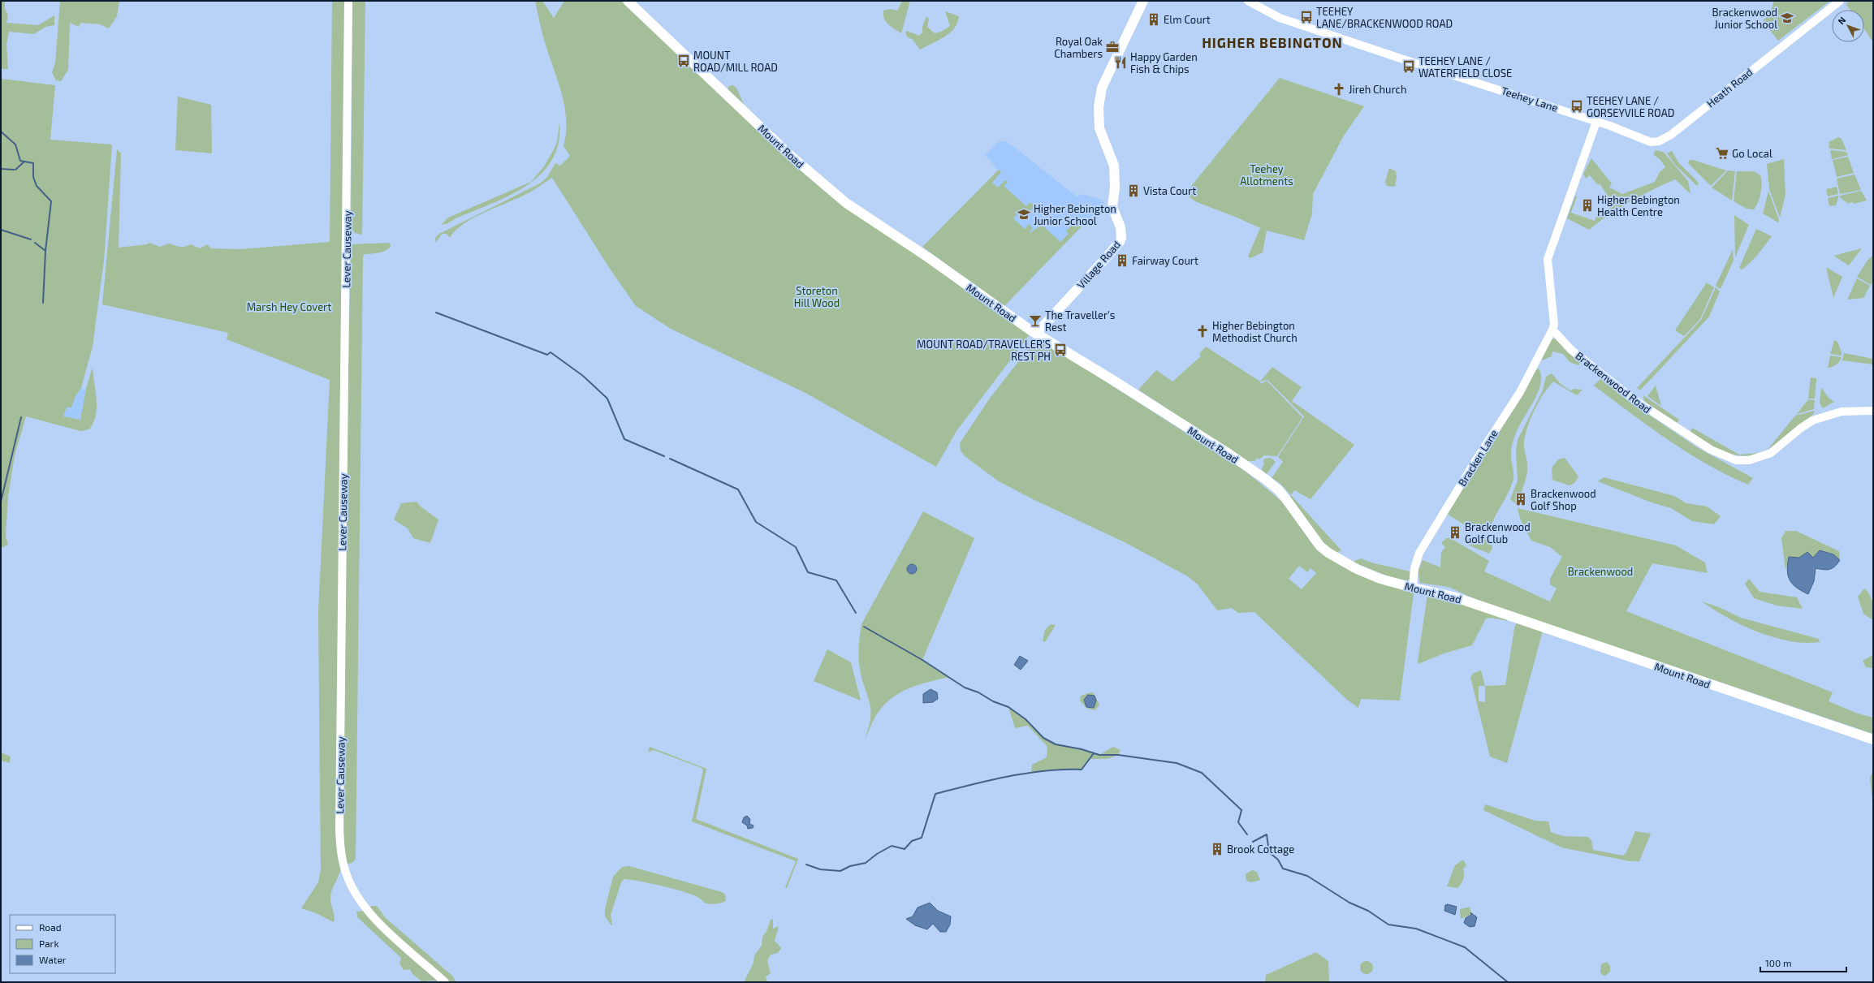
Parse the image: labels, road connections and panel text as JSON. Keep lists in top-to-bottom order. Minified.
{"streets":{"main road":["Mount Road","Village Road"],"street":["Heath Road","Teehey Lane","Lever Causeway","Brackenwood Road","Bracken Lane"]},"crossings":[["Heath Road","Teehey Lane"],["Mount Road","Village Road"],["Mount Road","Bracken Lane"],["Brackenwood Road","Bracken Lane"]],"districts":["HIGHER BEBINGTON"],"parks":["Teehey Allotments","Storeton Hill Wood","Marsh Hey Covert","Brackenwood"],"places":{"bus stop":["TEEHEY LANE/BRACKENWOOD ROAD","MOUNT ROAD/MILL ROAD","TEEHEY LANE / WATERFIELD CLOSE","TEEHEY LANE / GORSEYVILE ROAD","MOUNT ROAD/TRAVELLER'S REST PH"],"school or university":["Brackenwood Junior School","Higher Bebington Junior School"],"building":["Elm Court","Vista Court","Higher Bebington Health Centre","Fairway Court","Brackenwood Golf Shop","Brackenwood Golf Club","Brook Cottage"],"office":["Royal Oak Chambers"],"restaurant":["Happy Garden Fish & Chips"],"church":["Jireh Church","Higher Bebington Methodist Church"],"supermarket":["Go Local"],"bar":["The Traveller's Rest"]},"legend":["Road","Park","Water"],"scale_bar":"100 m","north":"top left"}
